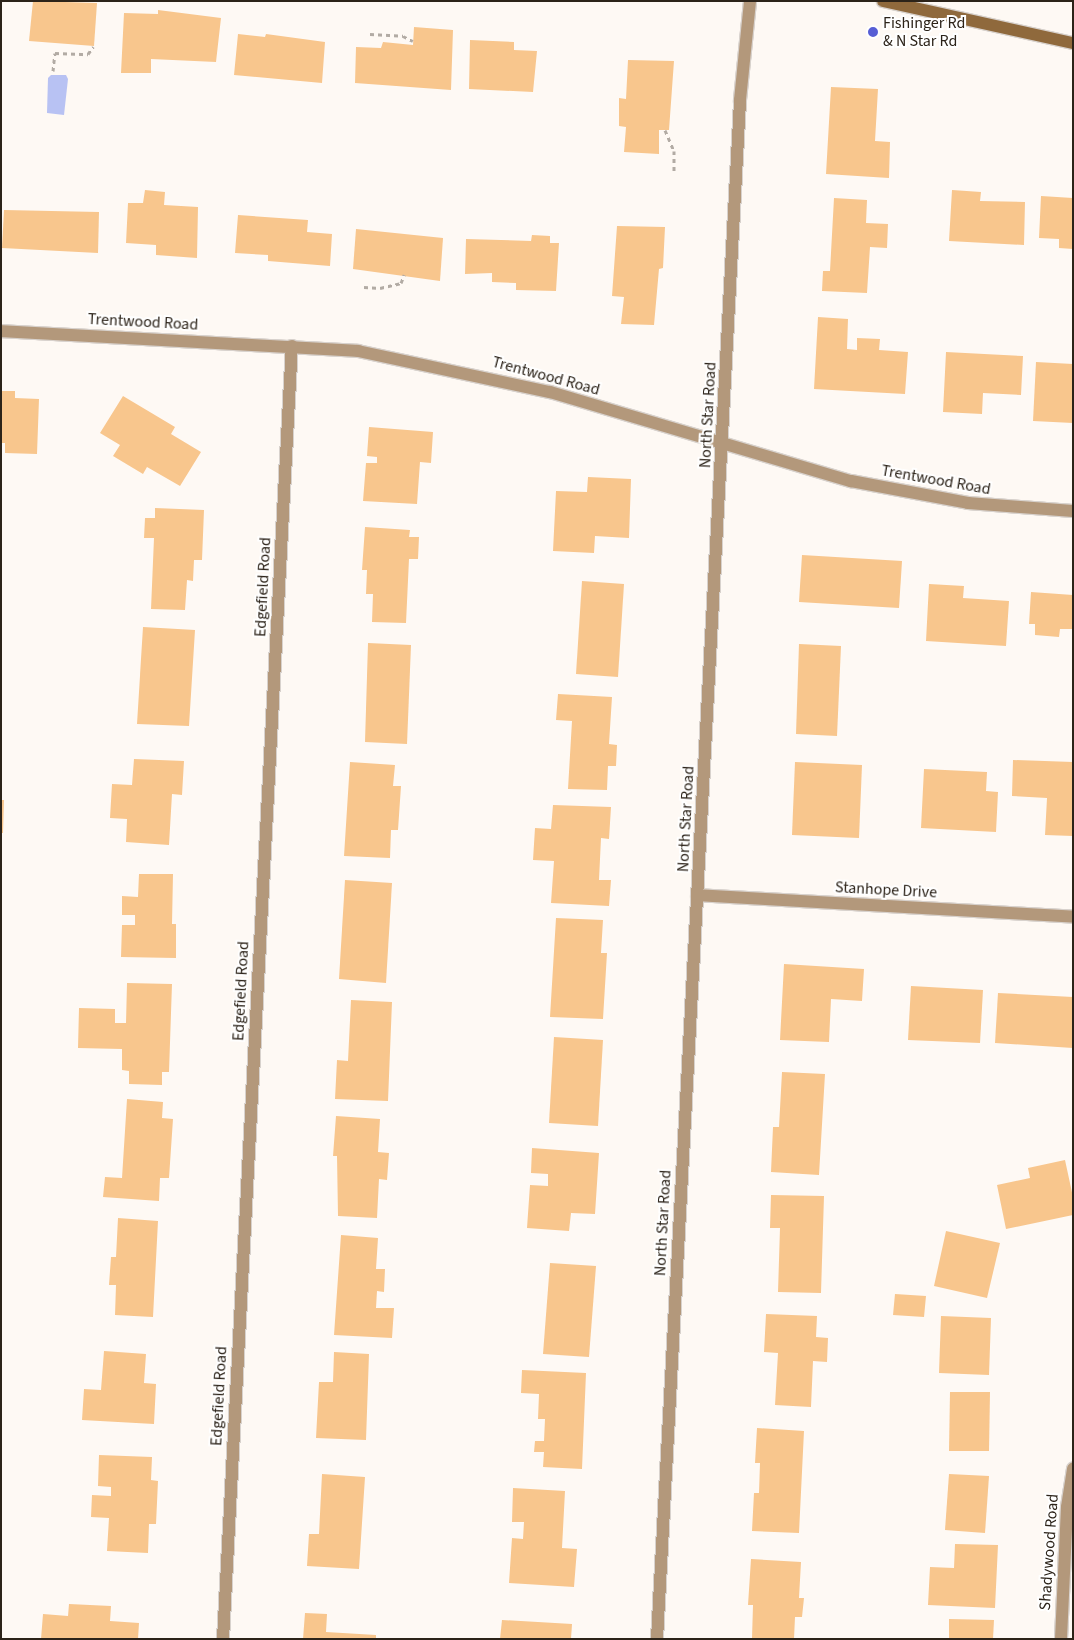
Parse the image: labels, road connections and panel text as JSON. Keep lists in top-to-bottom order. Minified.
{"streets":{"street":["Trentwood Road","North Star Road","Edgefield Road","Stanhope Drive","Shadywood Road"]},"crossings":[["Trentwood Road","North Star Road"],["Trentwood Road","Edgefield Road"],["North Star Road","Stanhope Drive"]],"places":["Fishinger Rd & N Star Rd"]}
